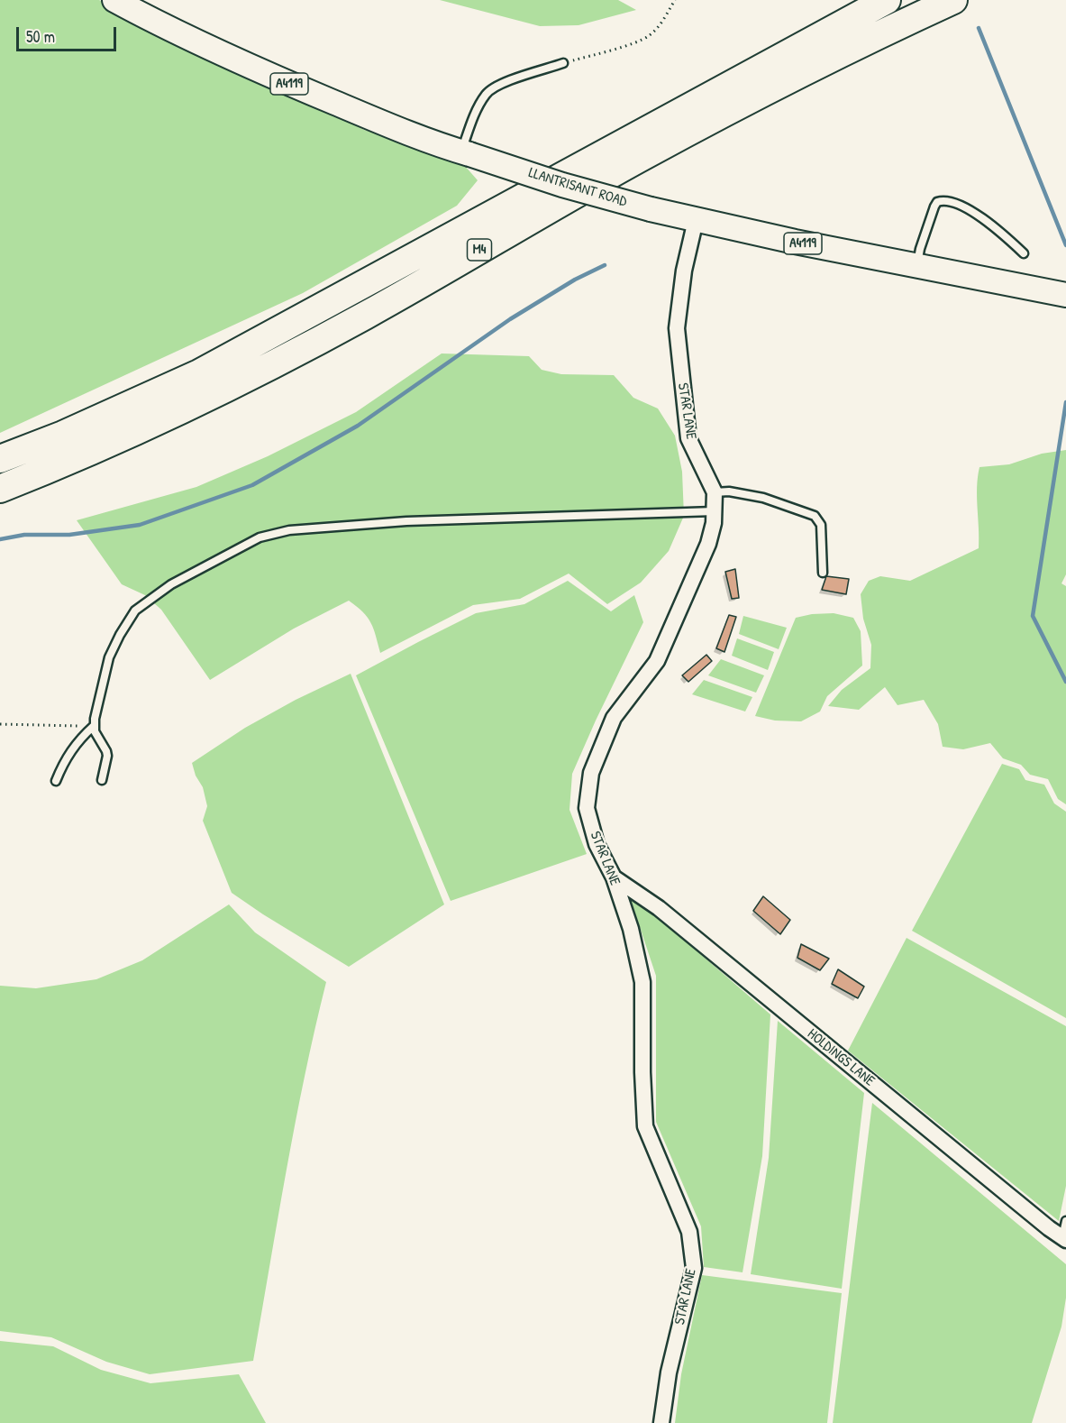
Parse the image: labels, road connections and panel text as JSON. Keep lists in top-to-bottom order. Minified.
{"streets":{"highway":["M4"],"main road":["A4119","LLANTRISANT ROAD"],"street":["STAR LANE","HOLDINGS LANE"]},"crossings":[["LLANTRISANT ROAD","STAR LANE"],["STAR LANE","HOLDINGS LANE"]],"scale_bar":"50 m"}
